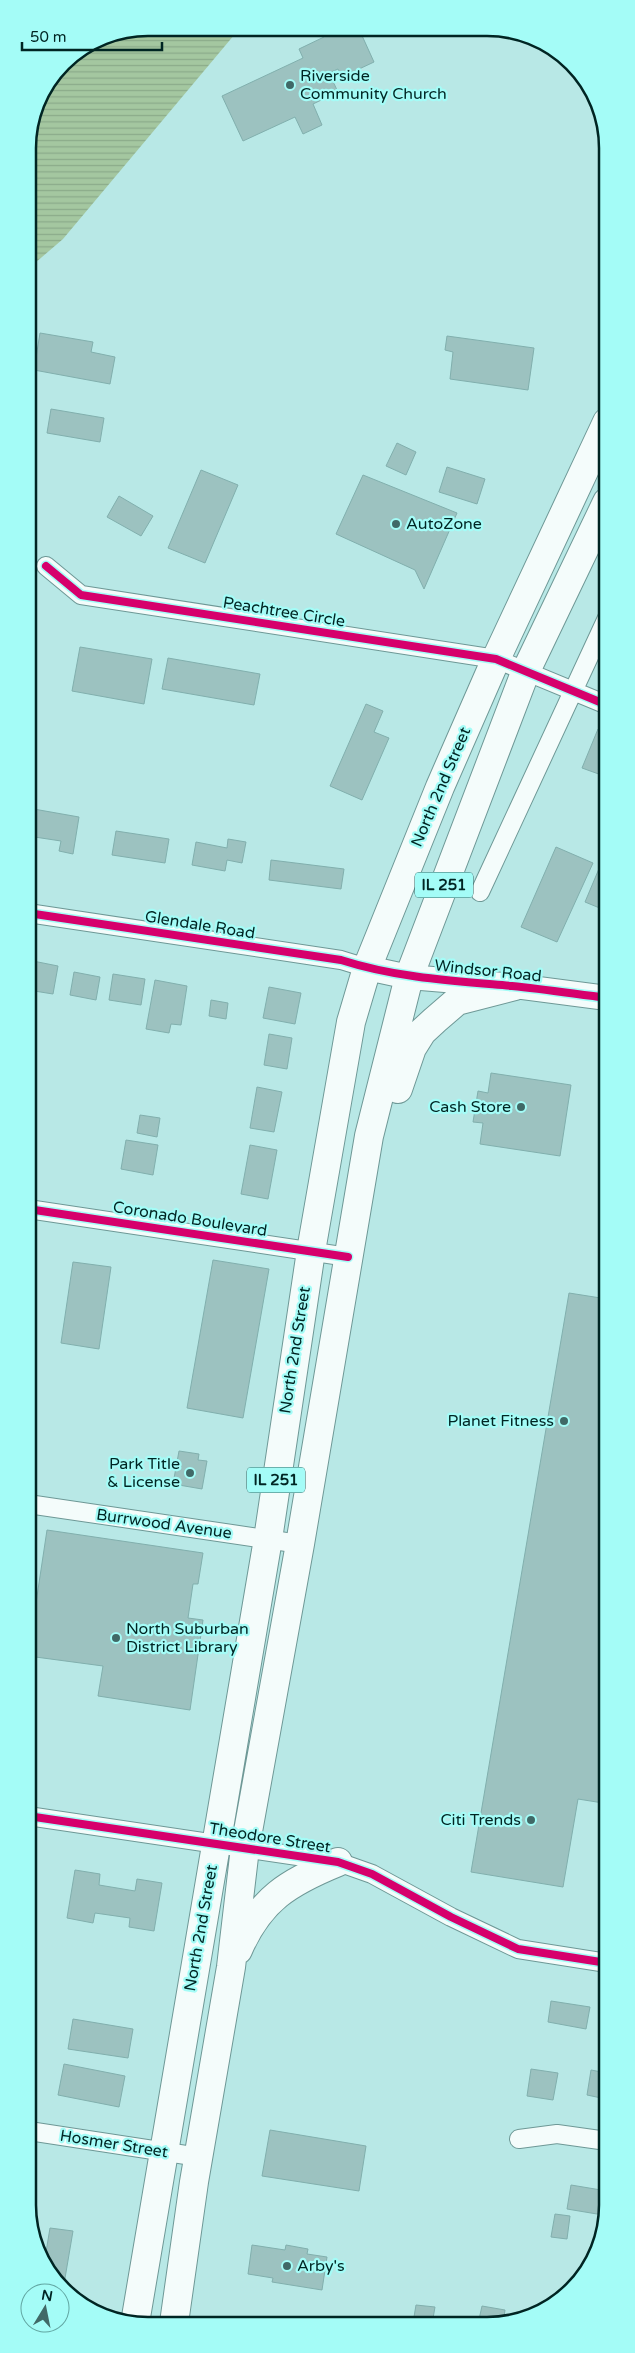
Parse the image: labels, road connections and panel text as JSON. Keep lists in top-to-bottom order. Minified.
{"streets":{"main road":["North 2nd Street","IL 251"],"street":["Peachtree Circle","Glendale Road","Windsor Road","Coronado Boulevard","Burrwood Avenue","Theodore Street","Hosmer Street"]},"crossings":[["Peachtree Circle","North 2nd Street"],["North 2nd Street","Glendale Road"],["North 2nd Street","Windsor Road"],["North 2nd Street","Coronado Boulevard"],["North 2nd Street","Burrwood Avenue"],["North 2nd Street","Theodore Street"],["North 2nd Street","Hosmer Street"],["Glendale Road","Windsor Road"]],"places":["Riverside Community Church","AutoZone","Cash Store","Planet Fitness","Park Title & License","North Suburban District Library","Citi Trends","Arby's"],"scale_bar":"50 m","north":"top"}
